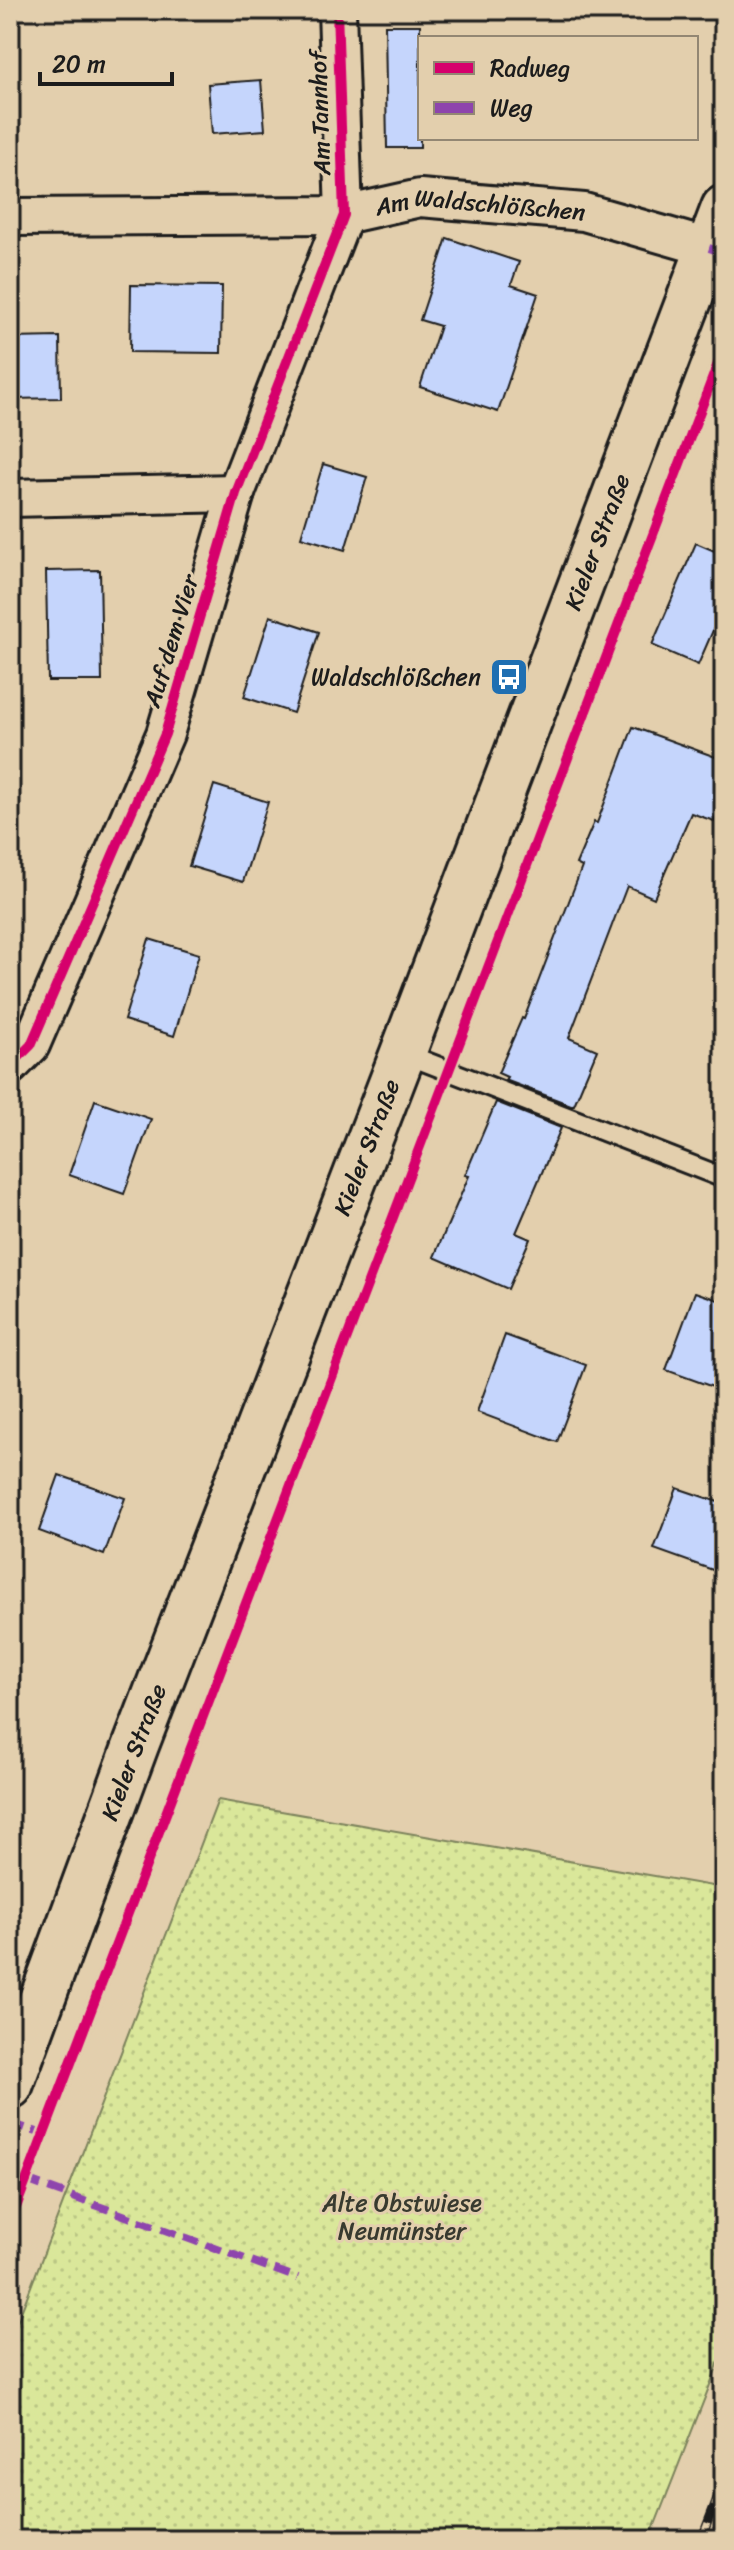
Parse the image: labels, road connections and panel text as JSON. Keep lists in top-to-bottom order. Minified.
{"streets":{"main road":["Kieler Straße"],"street":["Am Tannhof","Am Waldschlößchen","Auf dem Vier"]},"crossings":[["Am Tannhof","Am Waldschlößchen"],["Am Tannhof","Auf dem Vier"],["Am Waldschlößchen","Kieler Straße"],["Am Waldschlößchen","Auf dem Vier"]],"parks":["Alte Obstwiese Neumünster"],"places":{"bus stop":["Waldschlößchen"]},"legend":["Radweg","Weg"],"scale_bar":"20 m"}
